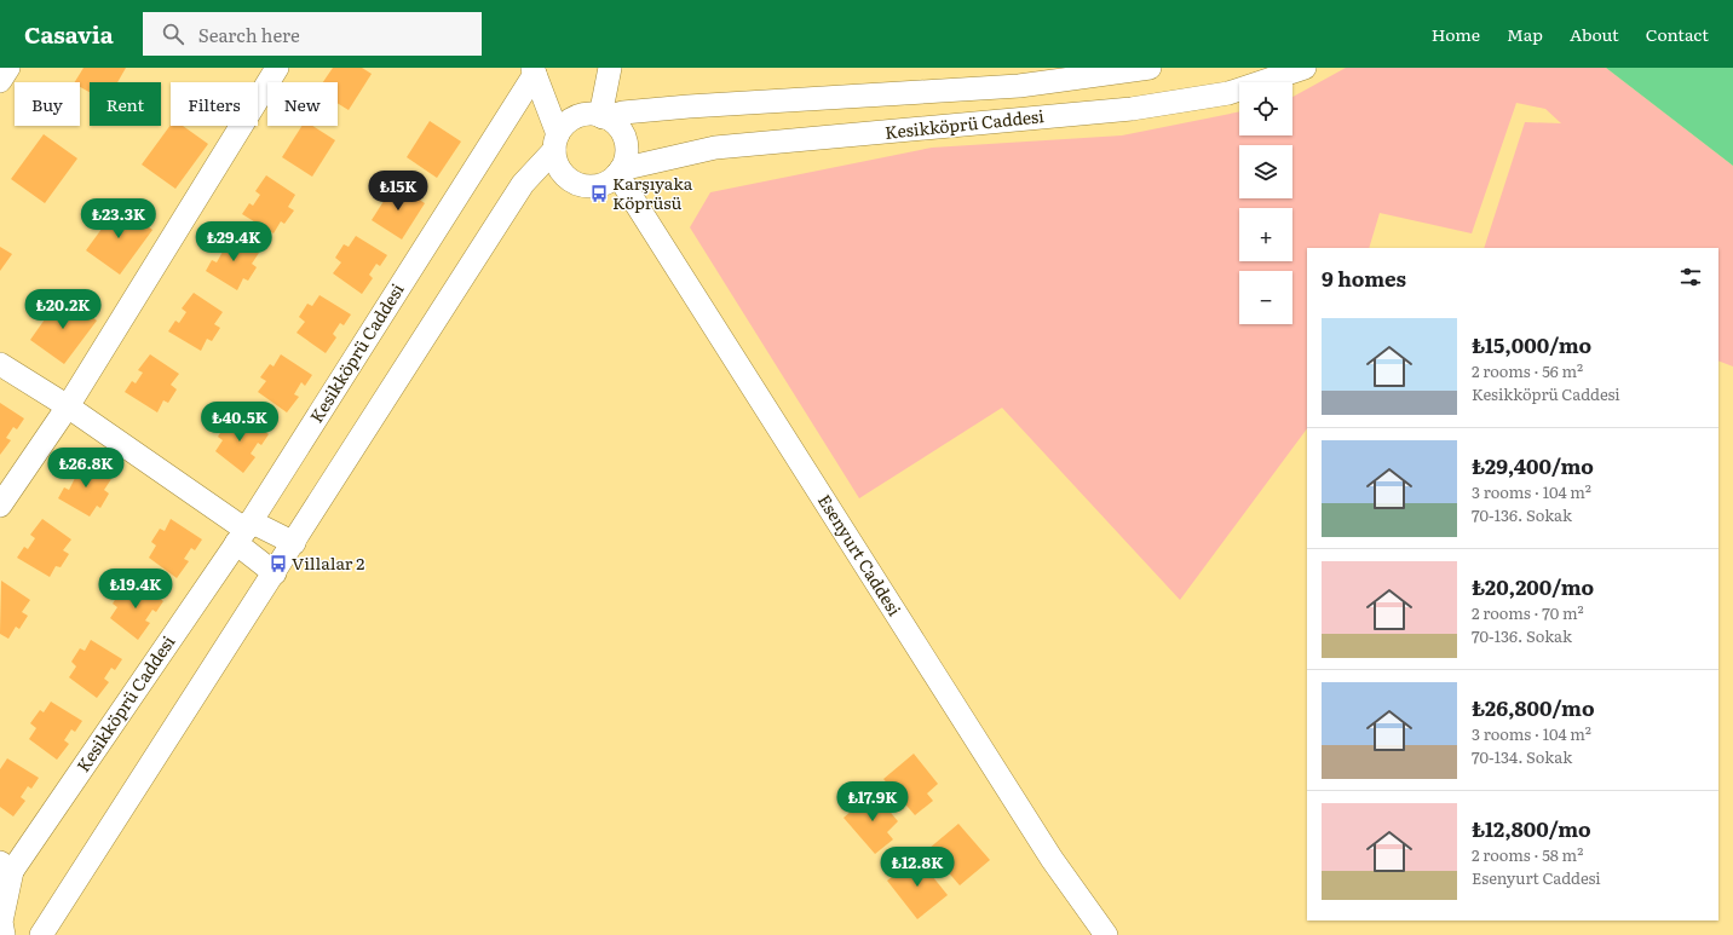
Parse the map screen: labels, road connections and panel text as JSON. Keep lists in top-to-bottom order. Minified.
{"streets":{"street":["Kesikköprü Caddesi","Esenyurt Caddesi"]},"crossings":[["Kesikköprü Caddesi","Esenyurt Caddesi"]],"places":{"bus stop":["Karşıyaka Köprüsü","Villalar 2"]},"page":{"header":"Casavia","search":"Search here","nav":["Home","Map","About","Contact"],"map_buttons":["+","−"],"chip":["Buy","Rent","Filters","New"],"price":["₺15K","₺23.3K","₺29.4K","₺20.2K","₺40.5K","₺26.8K","₺19.4K","₺17.9K","₺12.8K"],"heading":"9 homes","list":[{"name":"₺15,000/mo","note":"2 rooms · 56 m² · Kesikköprü Caddesi"},{"name":"₺29,400/mo","note":"3 rooms · 104 m² · 70-136. Sokak"},{"name":"₺20,200/mo","note":"2 rooms · 70 m² · 70-136. Sokak"},{"name":"₺26,800/mo","note":"3 rooms · 104 m² · 70-134. Sokak"},{"name":"₺12,800/mo","note":"2 rooms · 58 m² · Esenyurt Caddesi"}]}}
